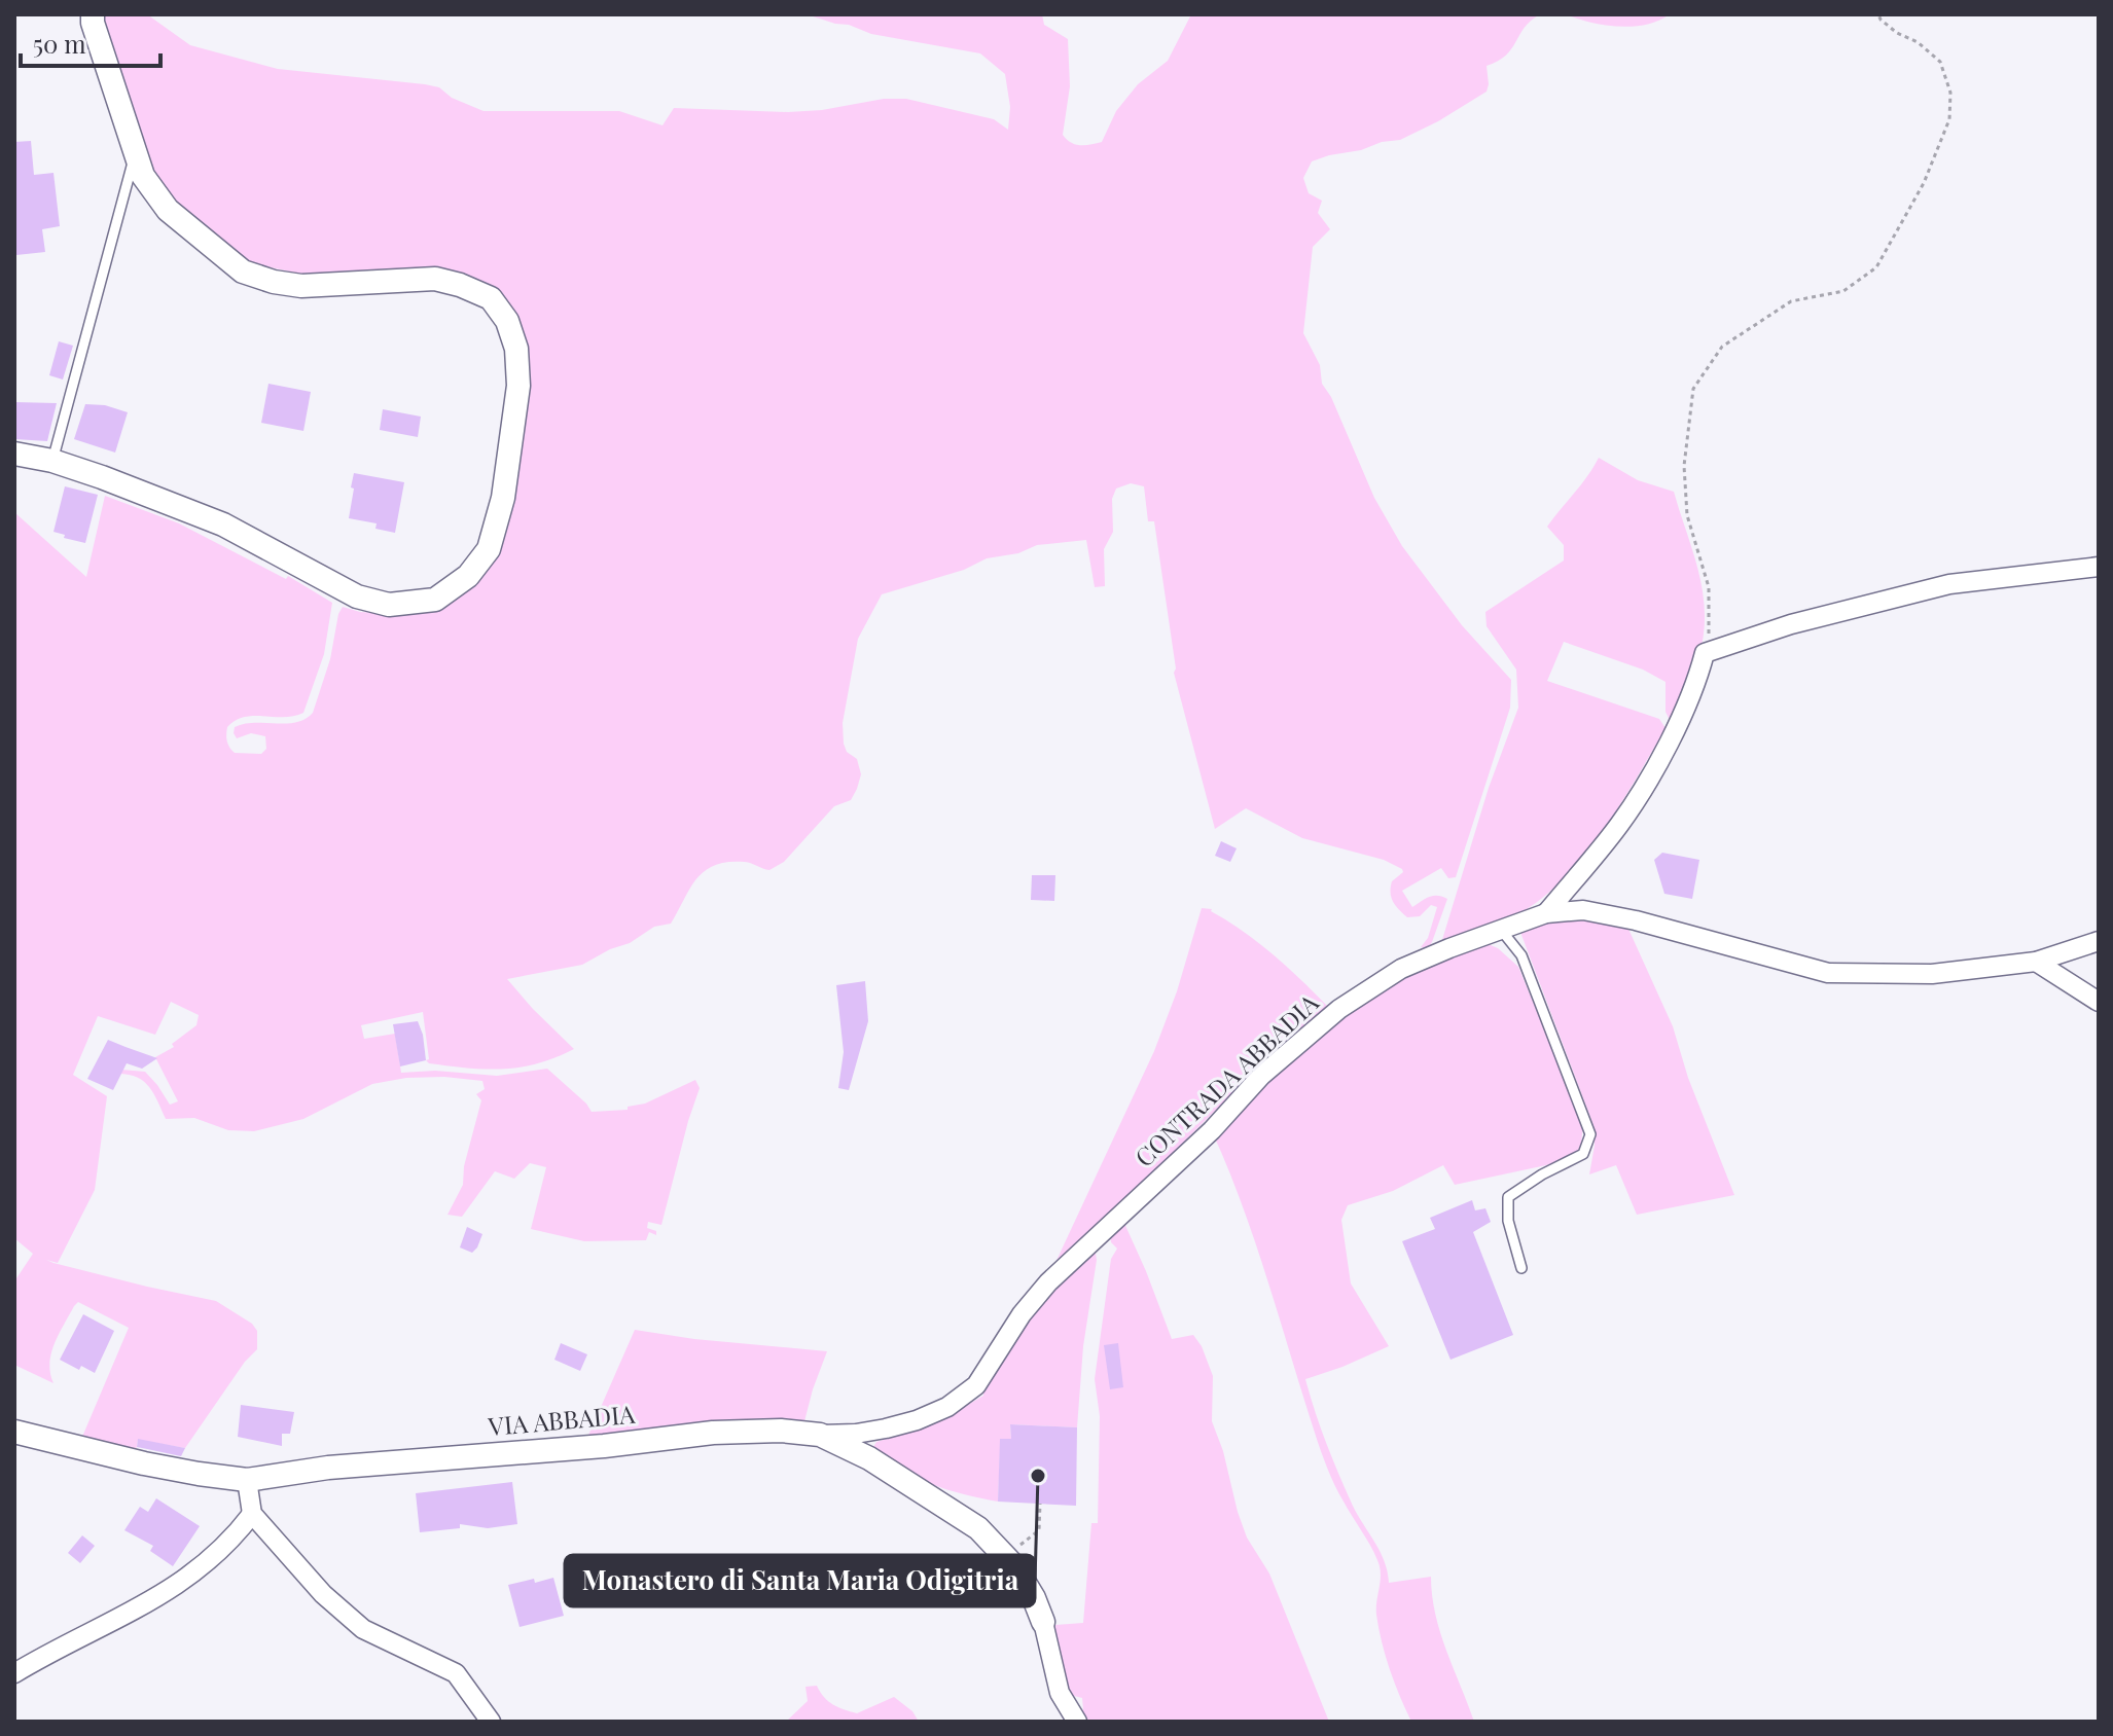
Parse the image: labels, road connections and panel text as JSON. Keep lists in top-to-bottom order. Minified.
{"streets":{"street":["CONTRADA ABBADIA","VIA ABBADIA"]},"crossings":[["CONTRADA ABBADIA","VIA ABBADIA"]],"places":["Monastero di Santa Maria Odigitria"],"scale_bar":"50 m"}
